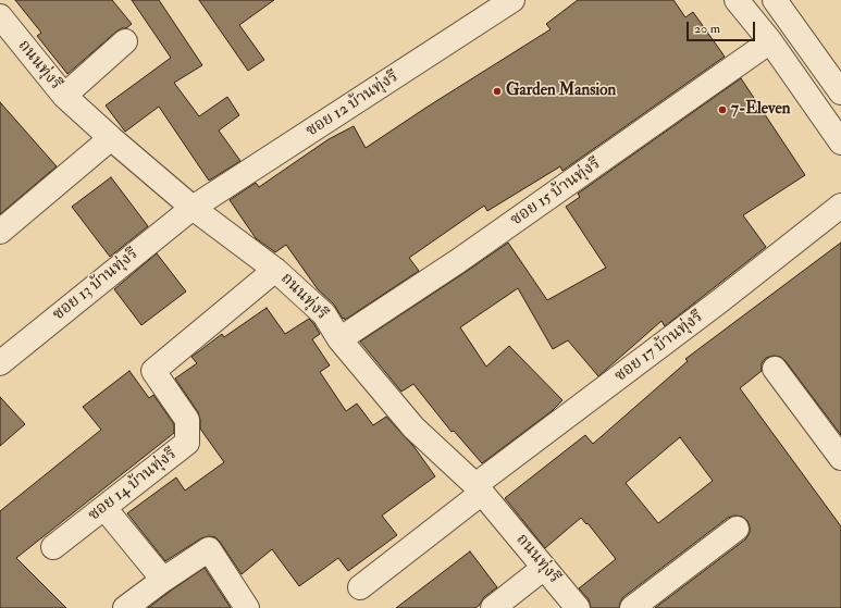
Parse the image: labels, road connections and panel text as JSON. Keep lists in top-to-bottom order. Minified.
{"streets":{"street":["ถนนทุ่งรี","ซอย 12 บ้านทุ่งรี","ซอย 15 บ้านทุ่งรี","ซอย 13 บ้านทุ่งรี","ซอย 17 บ้านทุ่งรี","ซอย 14 บ้านทุ่งรี"]},"crossings":[["ถนนทุ่งรี","ซอย 12 บ้านทุ่งรี"],["ถนนทุ่งรี","ซอย 15 บ้านทุ่งรี"],["ถนนทุ่งรี","ซอย 13 บ้านทุ่งรี"],["ถนนทุ่งรี","ซอย 17 บ้านทุ่งรี"],["ถนนทุ่งรี","ซอย 14 บ้านทุ่งรี"],["ซอย 12 บ้านทุ่งรี","ซอย 13 บ้านทุ่งรี"]],"places":["Garden Mansion","7-Eleven"],"scale_bar":"20 m"}
